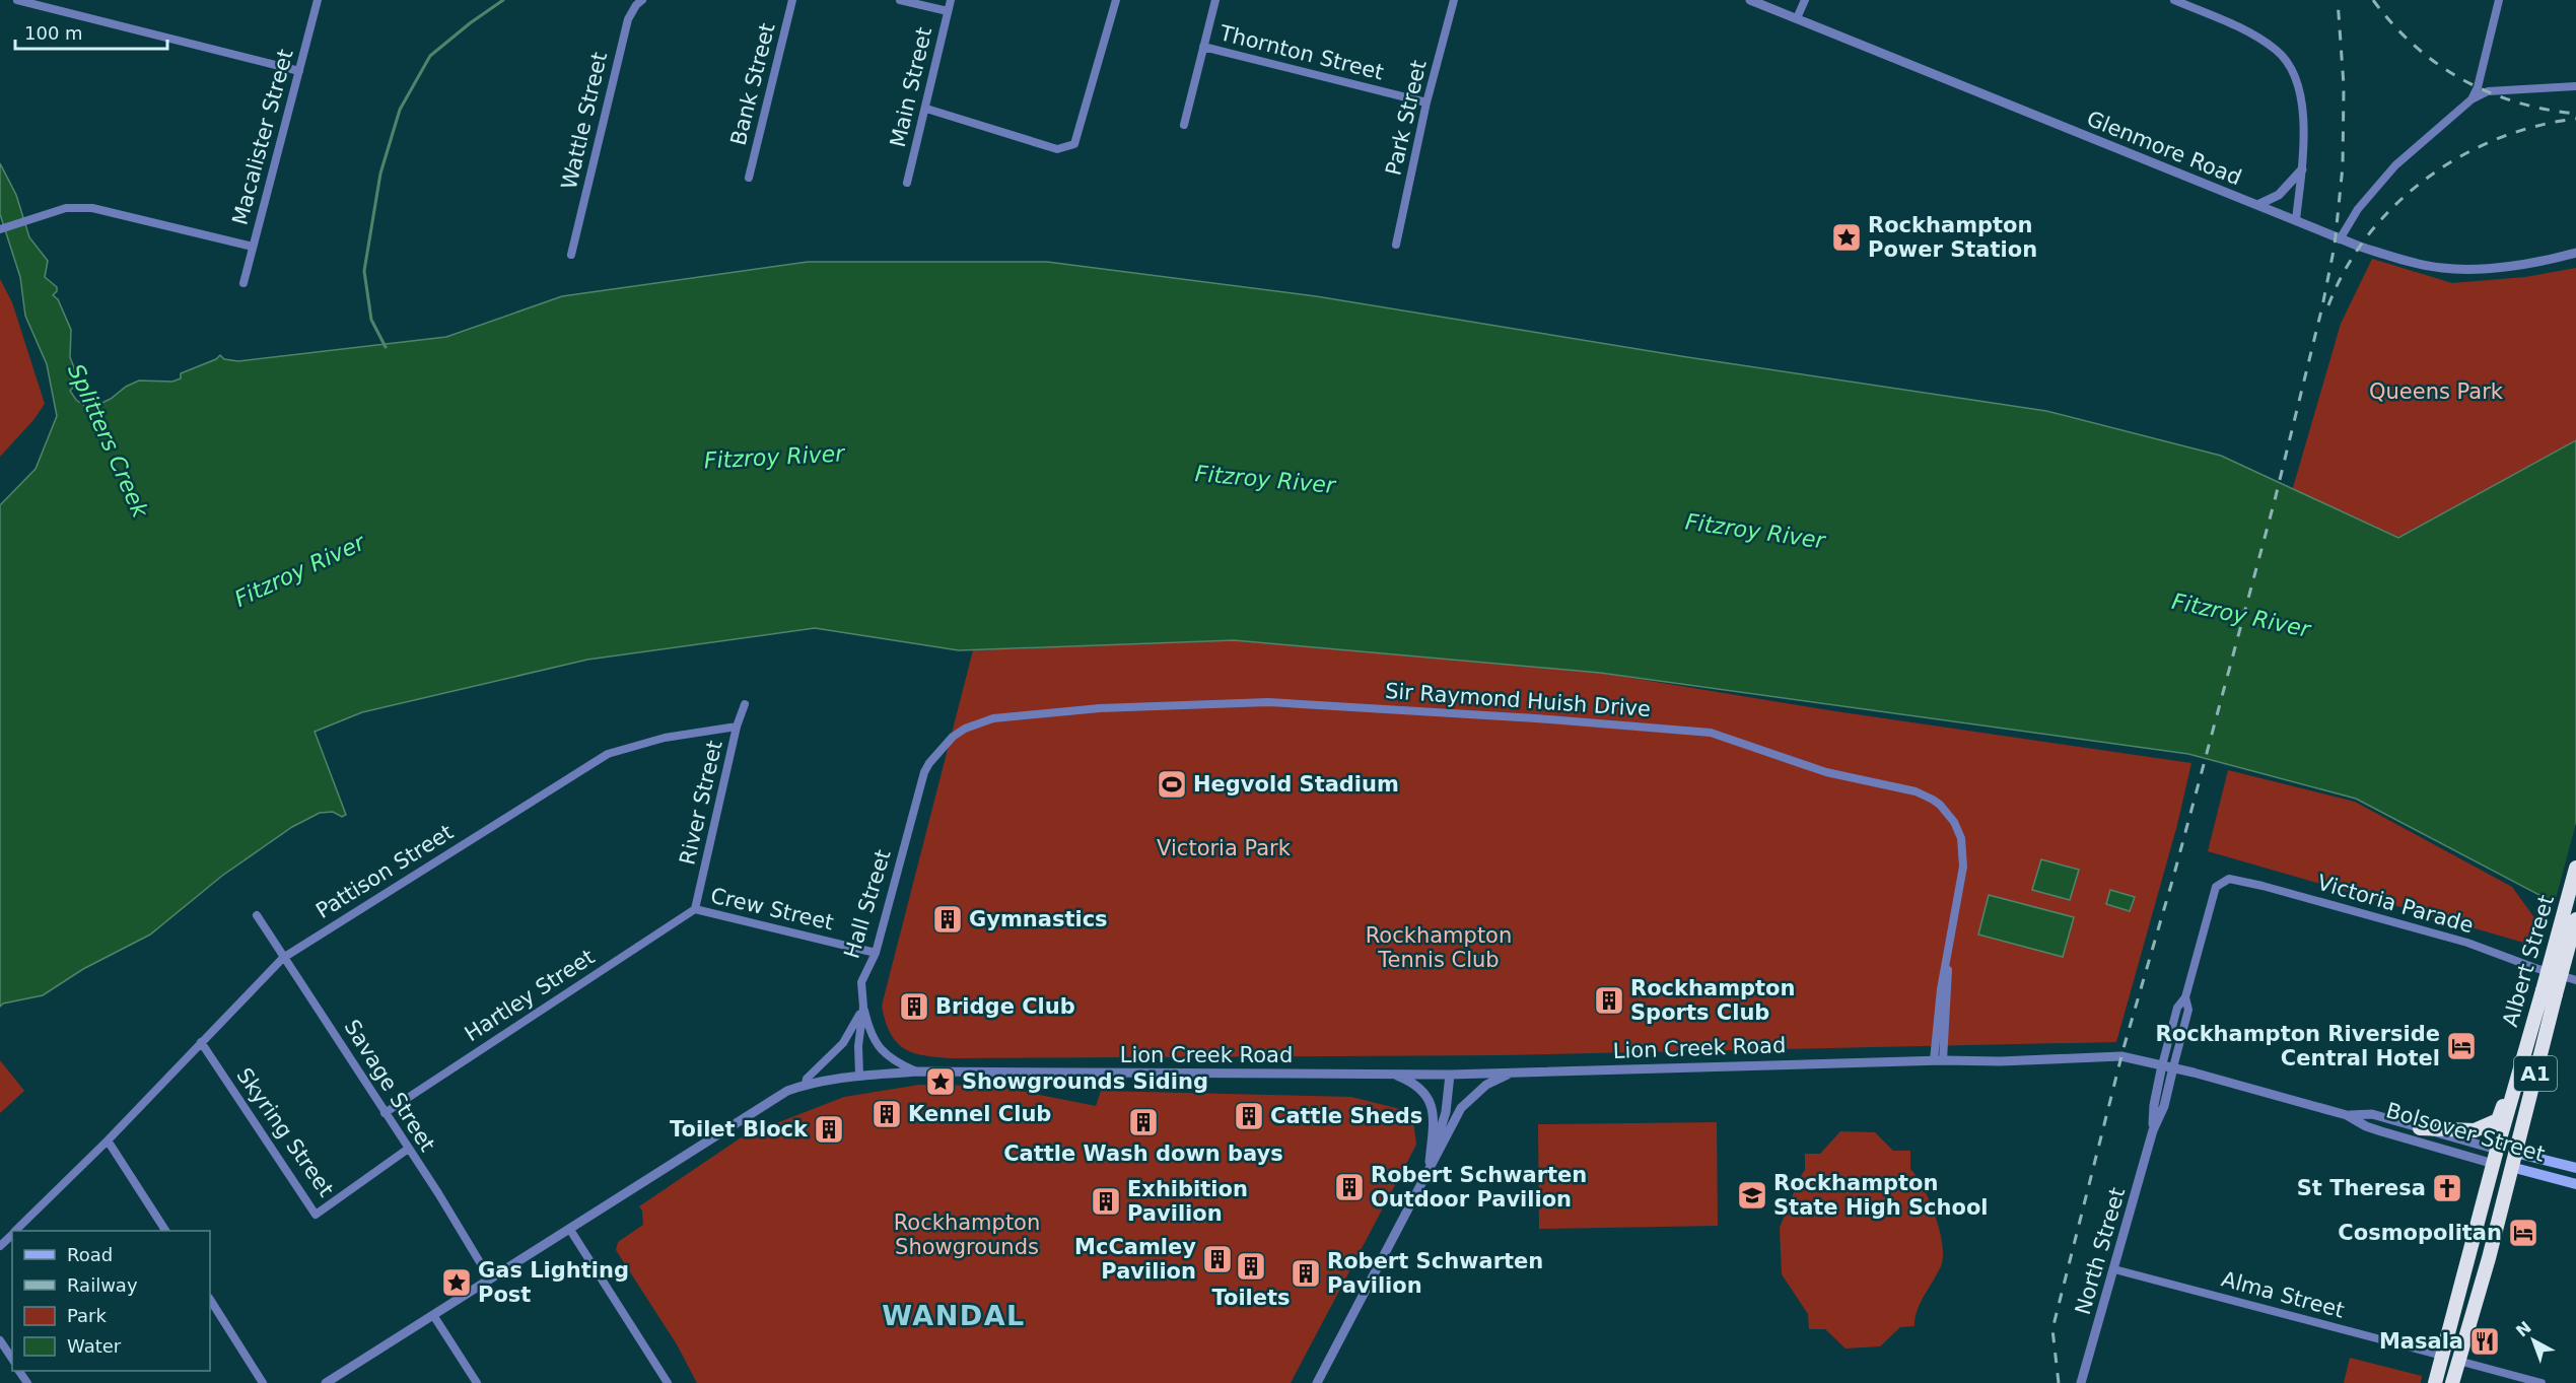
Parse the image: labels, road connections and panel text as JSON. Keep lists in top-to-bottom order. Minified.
{"streets":{"highway":["Albert Street","A1","Bolsover Street"],"street":["Thornton Street","Bank Street","Main Street","Park Street","Wattle Street","Macalister Street","Glenmore Road","Sir Raymond Huish Drive","River Street","Pattison Street","Hall Street","Victoria Parade","Crew Street","Hartley Street","Lion Creek Road","Savage Street","Skyring Street","North Street","Alma Street"]},"crossings":[["Thornton Street","Park Street"],["Sir Raymond Huish Drive","Hall Street"],["Sir Raymond Huish Drive","Lion Creek Road"],["River Street","Pattison Street"],["River Street","Crew Street"],["River Street","Hartley Street"],["Pattison Street","Savage Street"],["Pattison Street","Skyring Street"],["Hall Street","Crew Street"],["Hall Street","Lion Creek Road"],["Victoria Parade","North Street"],["Crew Street","Hartley Street"],["Albert Street","Bolsover Street"],["Albert Street","Alma Street"],["Hartley Street","Savage Street"],["Lion Creek Road","Savage Street"],["Lion Creek Road","Bolsover Street"],["Lion Creek Road","North Street"],["Savage Street","Skyring Street"],["Bolsover Street","North Street"],["North Street","Alma Street"]],"districts":["WANDAL"],"water":["Splitters Creek","Fitzroy River"],"parks":["Queens Park","Victoria Park","Rockhampton Tennis Club","Rockhampton Showgrounds"],"places":{"place":["Rockhampton Power Station","Showgrounds Siding","Gas Lighting Post"],"sports":["Hegvold Stadium"],"building":["Gymnastics","Rockhampton Sports Club","Bridge Club","Kennel Club","Cattle Sheds","Cattle Wash down bays","Toilet Block","Robert Schwarten Outdoor Pavilion","Exhibition Pavilion","McCamley Pavilion","Toilets","Robert Schwarten Pavilion"],"hotel":["Rockhampton Riverside Central Hotel","Cosmopolitan"],"church":["St Theresa"],"school or university":["Rockhampton State High School"],"restaurant":["Masala"]},"legend":["Road","Railway","Park","Water"],"scale_bar":"100 m","north":"top left"}
